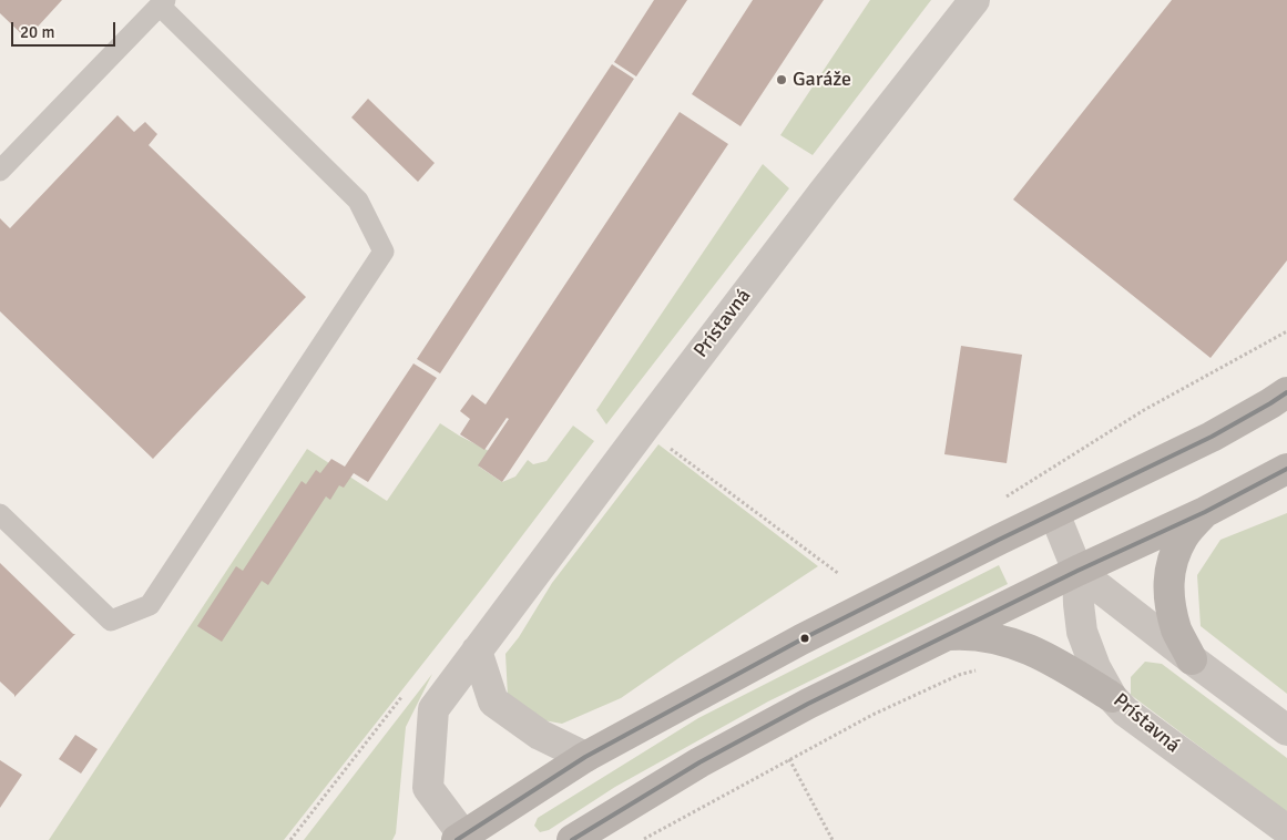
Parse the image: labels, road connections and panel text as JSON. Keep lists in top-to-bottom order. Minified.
{"streets":{"main road":["Prístavná"]},"places":["Garáže"],"scale_bar":"20 m"}
